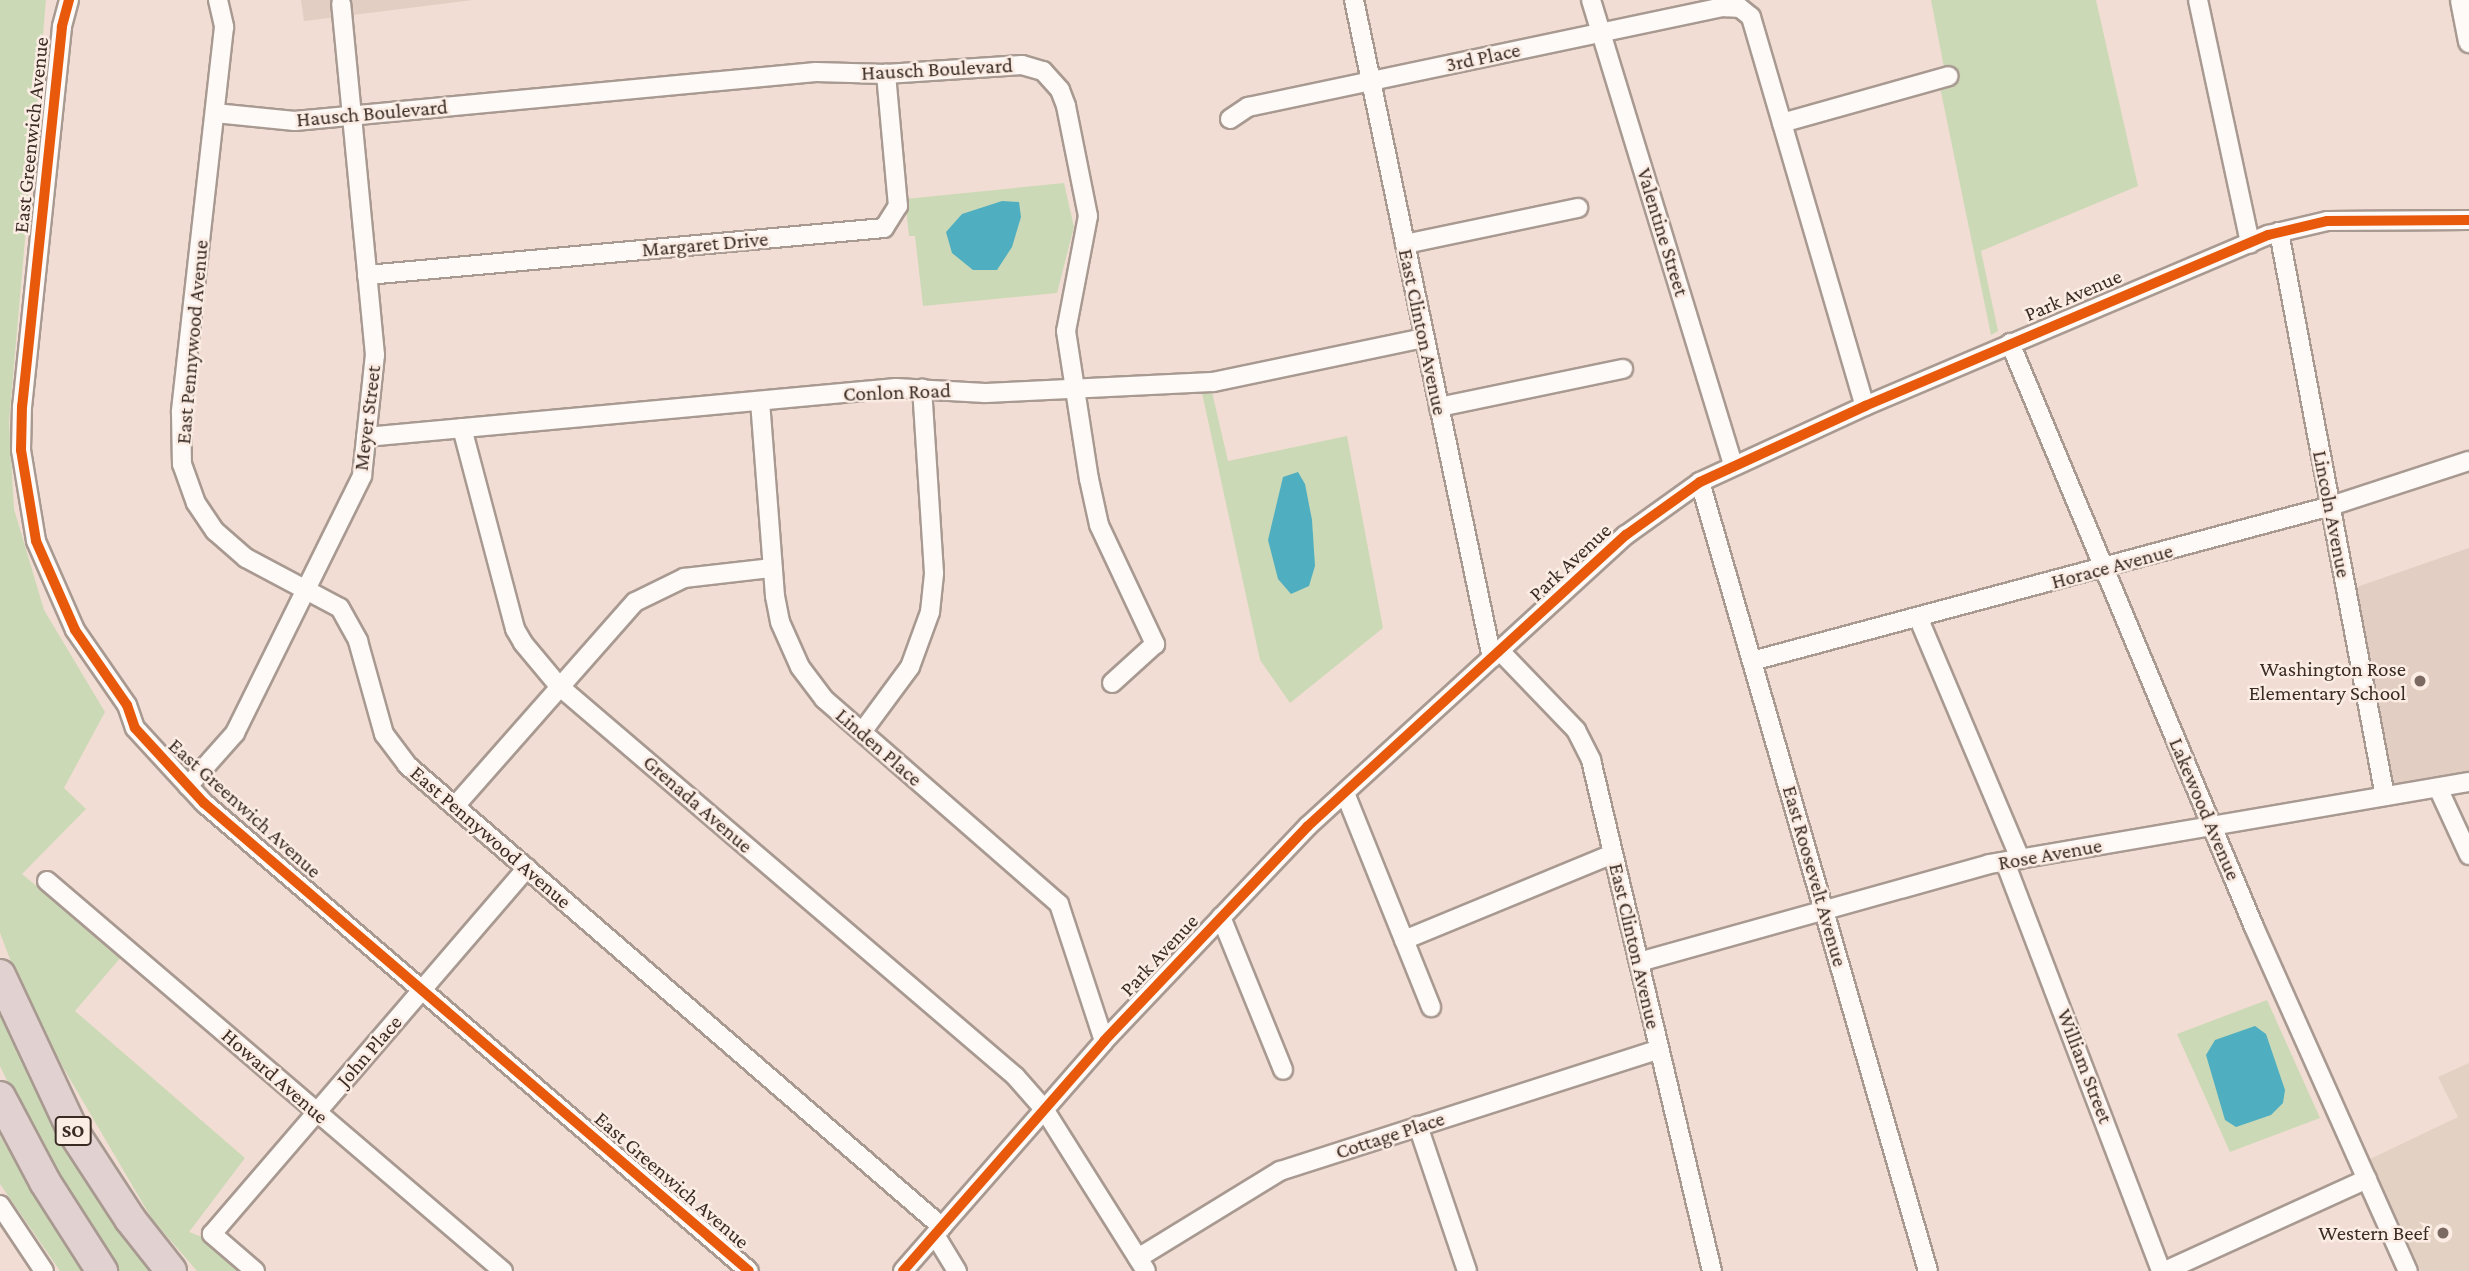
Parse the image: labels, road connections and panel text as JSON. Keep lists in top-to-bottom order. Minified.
{"streets":{"highway":["SO"],"street":["3rd Place","Hausch Boulevard","East Greenwich Avenue","Valentine Street","Margaret Drive","Park Avenue","East Clinton Avenue","East Pennywood Avenue","Conlon Road","Meyer Street","Lincoln Avenue","Horace Avenue","Linden Place","Grenada Avenue","Lakewood Avenue","Rose Avenue","East Roosevelt Avenue","John Place","William Street","Howard Avenue","Cottage Place"]},"crossings":[["3rd Place","Valentine Street"],["3rd Place","East Clinton Avenue"],["Hausch Boulevard","Margaret Drive"],["Hausch Boulevard","East Pennywood Avenue"],["Hausch Boulevard","Conlon Road"],["Hausch Boulevard","Meyer Street"],["East Greenwich Avenue","Meyer Street"],["East Greenwich Avenue","John Place"],["Valentine Street","Park Avenue"],["Margaret Drive","Meyer Street"],["Park Avenue","East Clinton Avenue"],["Park Avenue","East Pennywood Avenue"],["Park Avenue","Lincoln Avenue"],["Park Avenue","Linden Place"],["Park Avenue","Grenada Avenue"],["Park Avenue","Lakewood Avenue"],["Park Avenue","East Roosevelt Avenue"],["East Clinton Avenue","Conlon Road"],["East Clinton Avenue","Rose Avenue"],["East Clinton Avenue","Cottage Place"],["East Pennywood Avenue","Meyer Street"],["East Pennywood Avenue","John Place"],["Conlon Road","Meyer Street"],["Conlon Road","Linden Place"],["Conlon Road","Grenada Avenue"],["Lincoln Avenue","Horace Avenue"],["Lincoln Avenue","Rose Avenue"],["Horace Avenue","Lakewood Avenue"],["Horace Avenue","East Roosevelt Avenue"],["Horace Avenue","William Street"],["Grenada Avenue","Cottage Place"],["Lakewood Avenue","Rose Avenue"],["Rose Avenue","East Roosevelt Avenue"],["Rose Avenue","William Street"],["John Place","Howard Avenue"]],"places":["Washington Rose Elementary School","Western Beef"]}
